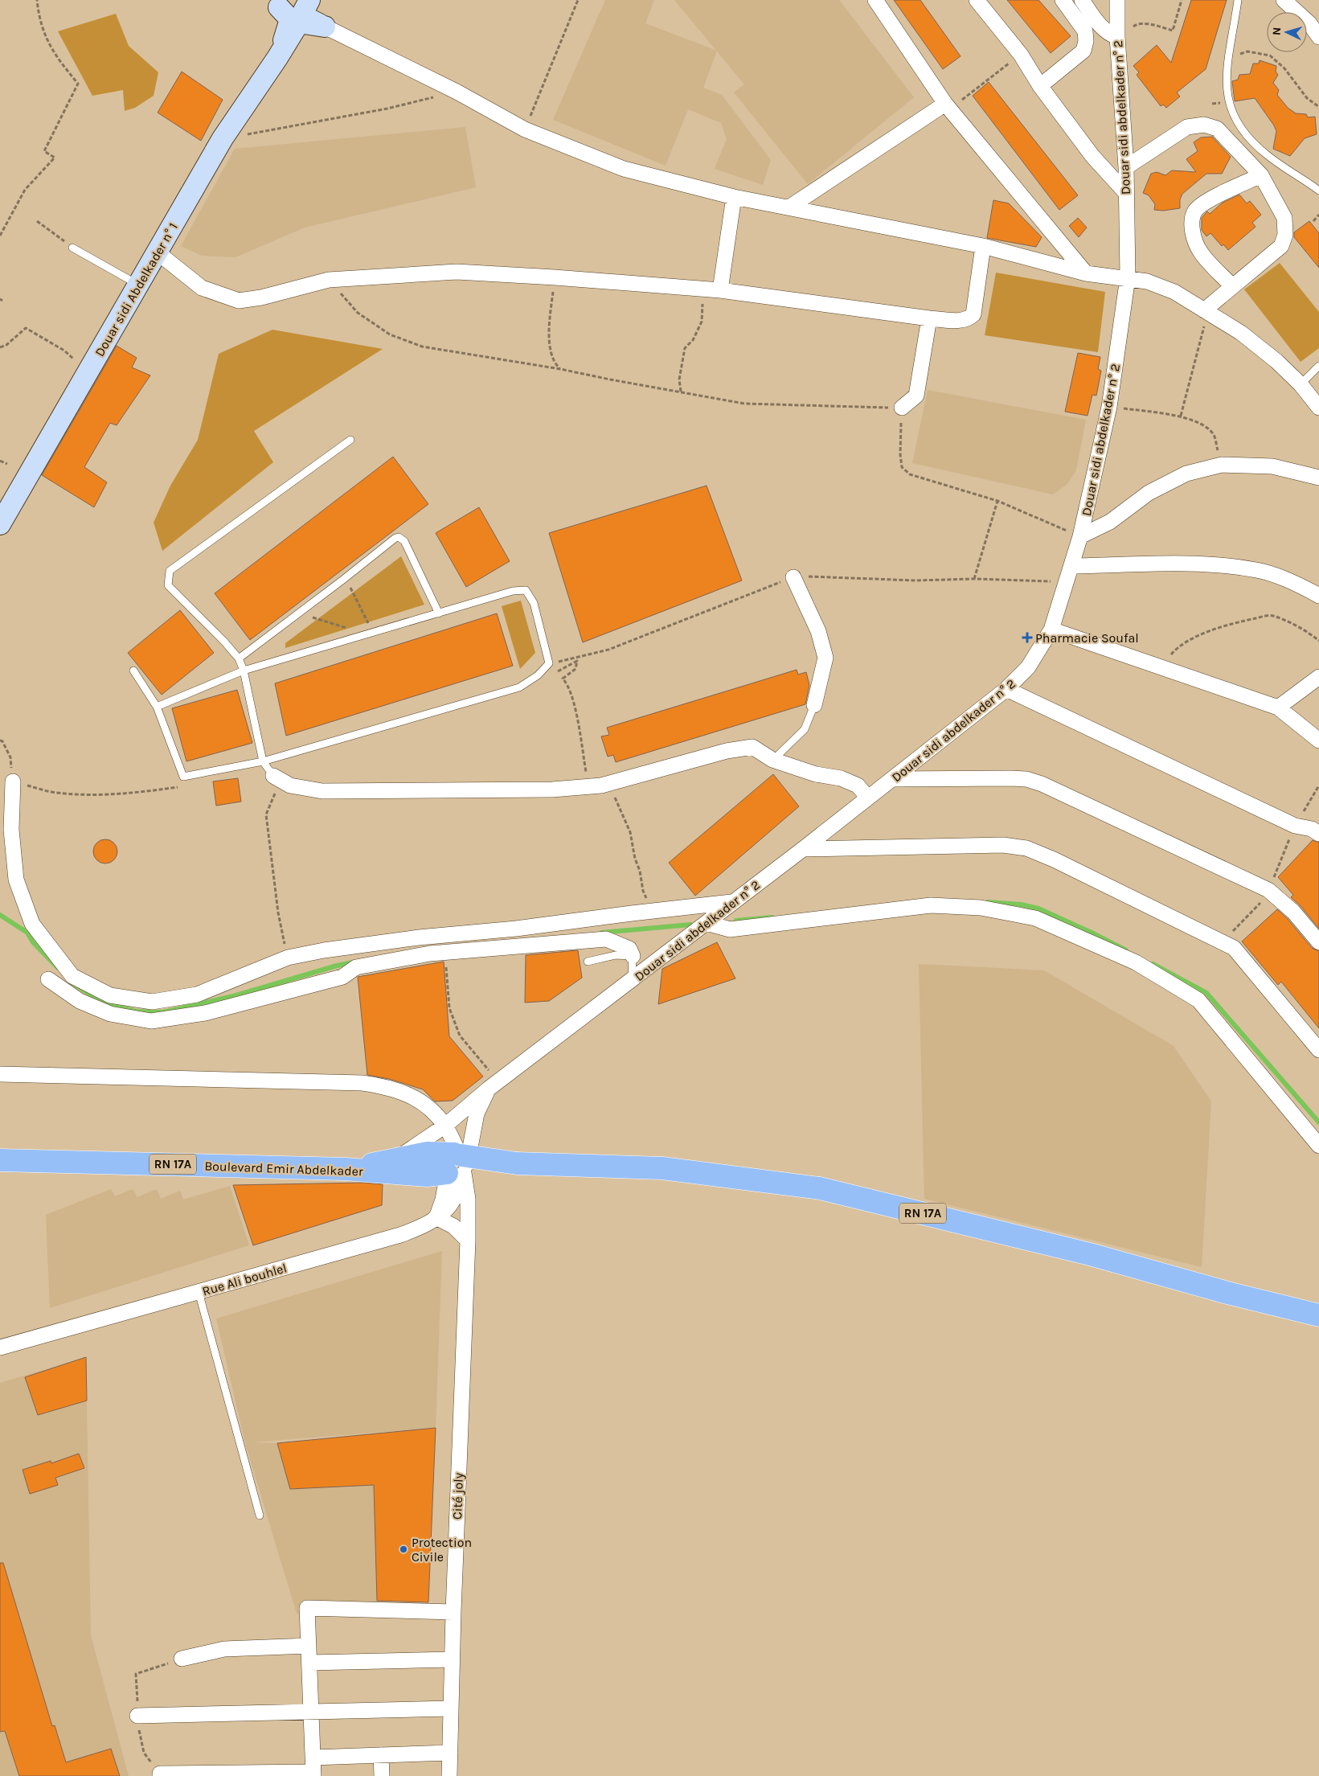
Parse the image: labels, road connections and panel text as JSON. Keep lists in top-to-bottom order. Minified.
{"streets":{"main road":["RN 17A","Boulevard Emir Abdelkader"],"street":["Douar sidi abdelkader n° 2","Douar sidi Abdelkader n° 1","Rue Ali bouhlel","Cité joly"]},"crossings":[["Douar sidi abdelkader n° 2","RN 17A"],["Douar sidi abdelkader n° 2","Boulevard Emir Abdelkader"],["Douar sidi abdelkader n° 2","Rue Ali bouhlel"],["Douar sidi abdelkader n° 2","Cité joly"],["RN 17A","Boulevard Emir Abdelkader"],["RN 17A","Cité joly"],["Boulevard Emir Abdelkader","Cité joly"]],"places":{"health":["Pharmacie Soufal"],"other":["Protection Civile"]},"north":"left"}
